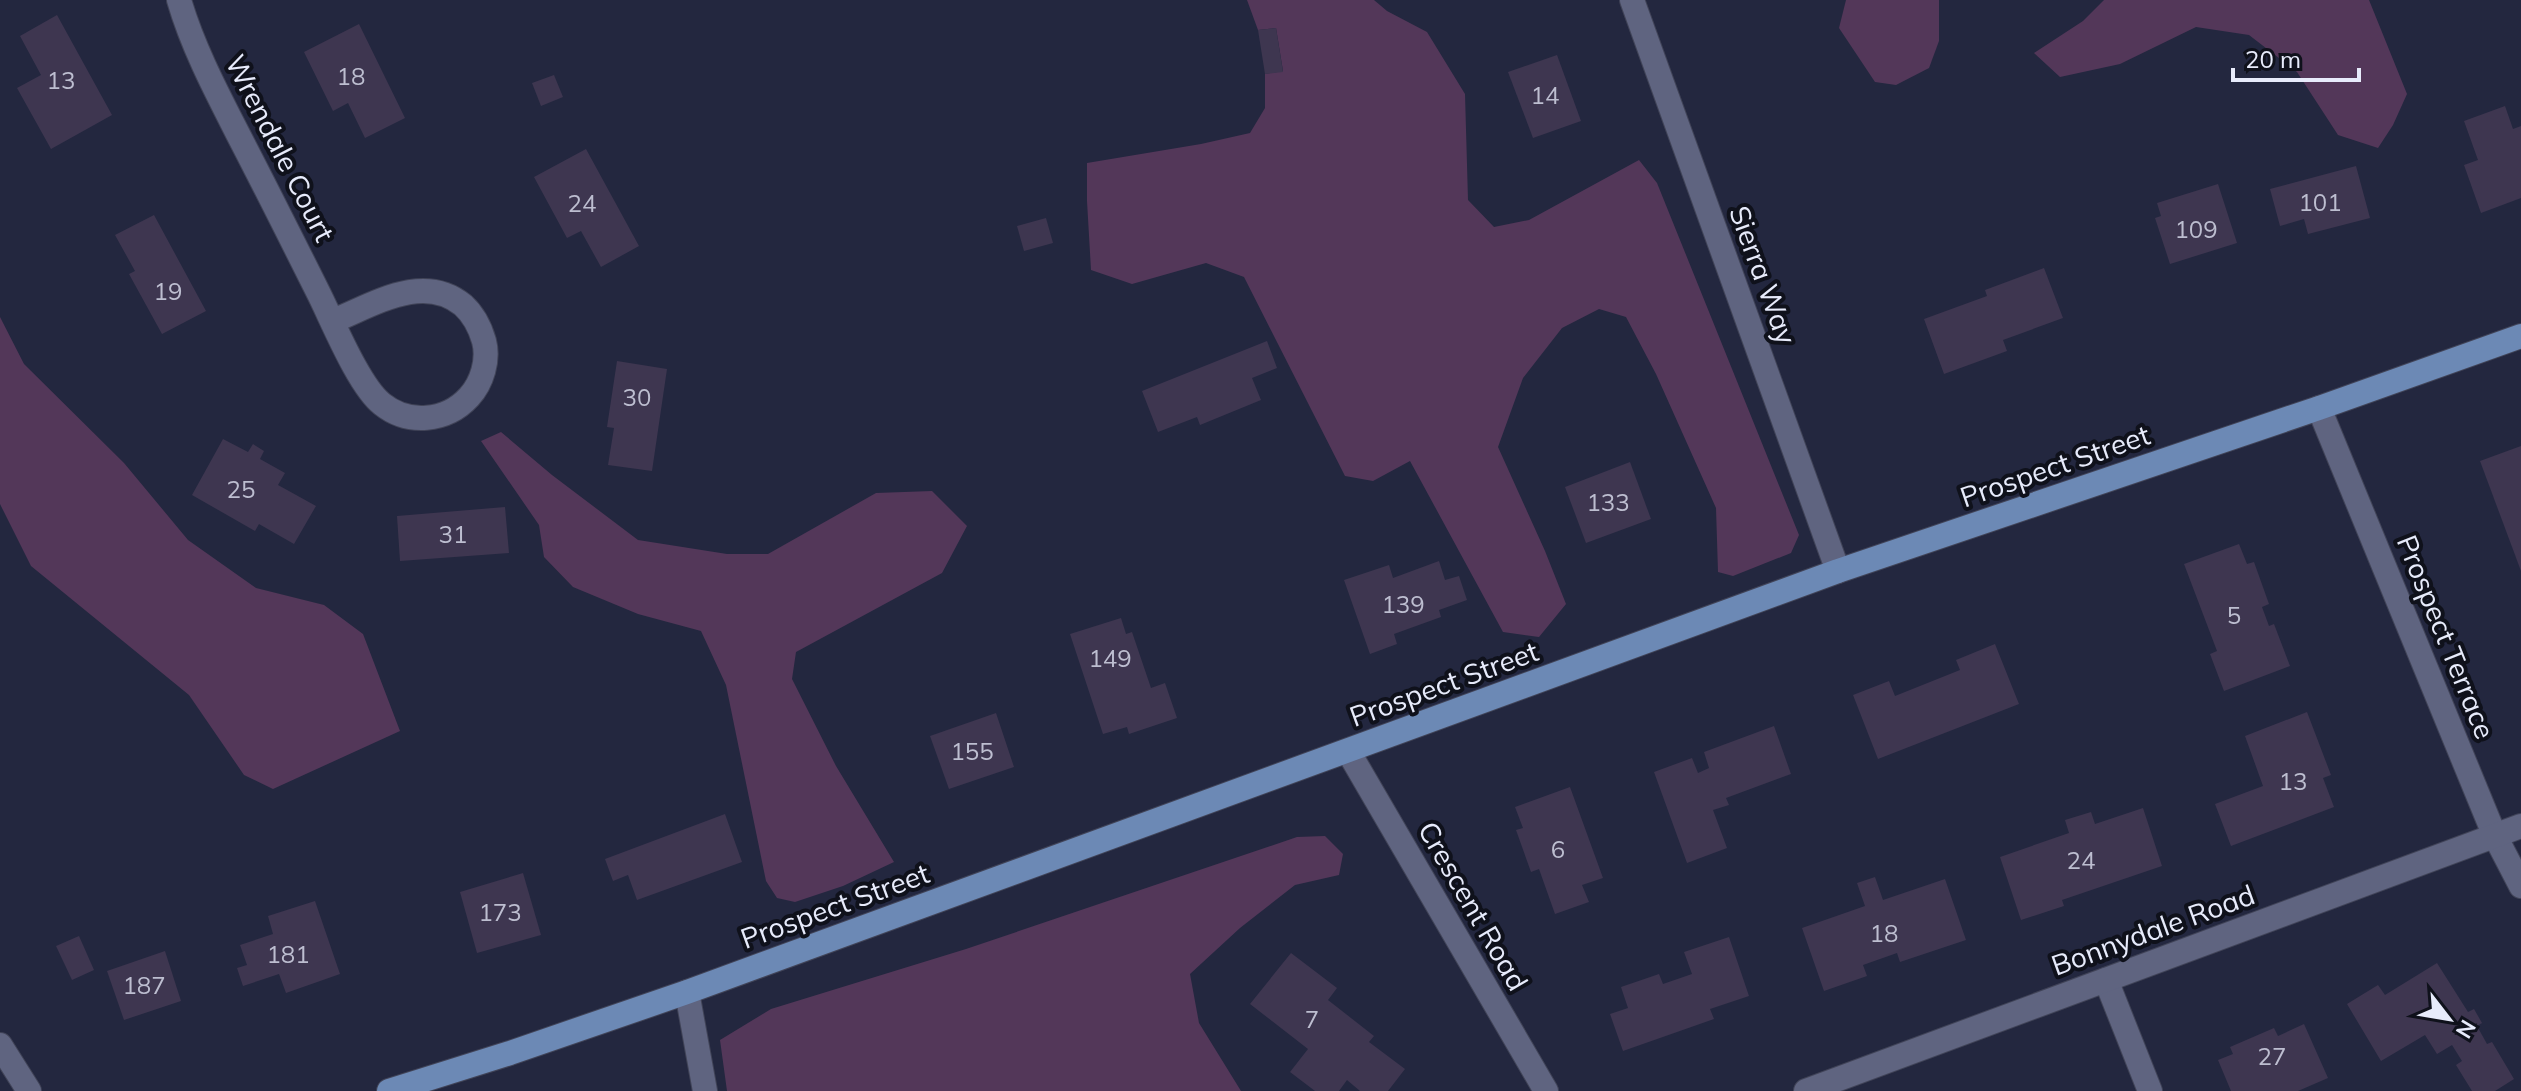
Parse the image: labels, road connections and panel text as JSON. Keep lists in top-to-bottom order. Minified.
{"streets":{"main road":["Prospect Street"],"street":["Wrendale Court","Sierra Way","Prospect Terrace","Crescent Road","Bonnydale Road"]},"crossings":[["Sierra Way","Prospect Street"],["Prospect Street","Prospect Terrace"],["Prospect Street","Crescent Road"],["Prospect Terrace","Bonnydale Road"]],"house_numbers":["18","13","14","101","24","109","19","30","25","133","31","139","5","149","155","13","6","24","173","18","181","187","7","27"],"scale_bar":"20 m","north":"bottom right"}
